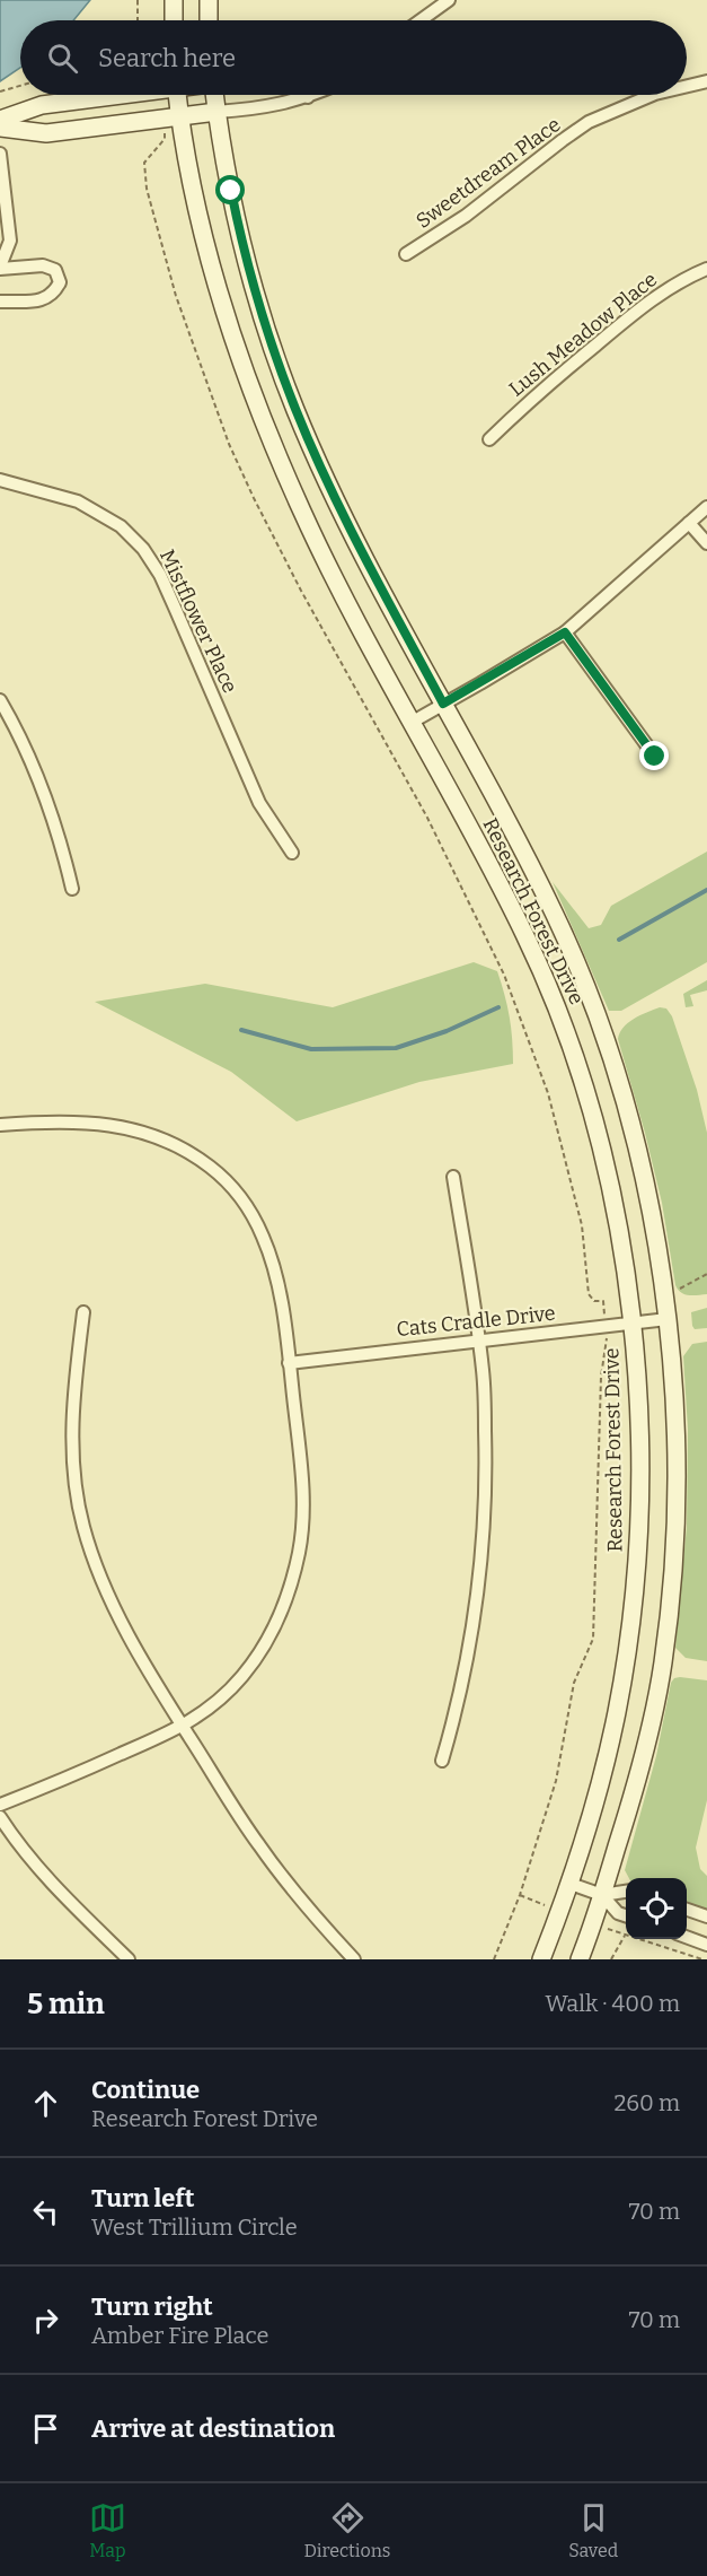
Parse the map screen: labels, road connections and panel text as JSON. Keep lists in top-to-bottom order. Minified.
{"streets":{"main road":["Research Forest Drive"],"street":["Sweetdream Place","Lush Meadow Place","Mistflower Place","Cats Cradle Drive"]},"crossings":[["Research Forest Drive","Cats Cradle Drive"]],"page":{"search":"Search here","heading":["5 min","Walk · 400 m"],"list":[["Continue","Research Forest Drive","260 m"],["Turn left","West Trillium Circle","70 m"],["Turn right","Amber Fire Place","70 m"],"Arrive at destination"],"nav":["Map","Directions","Saved"]}}
